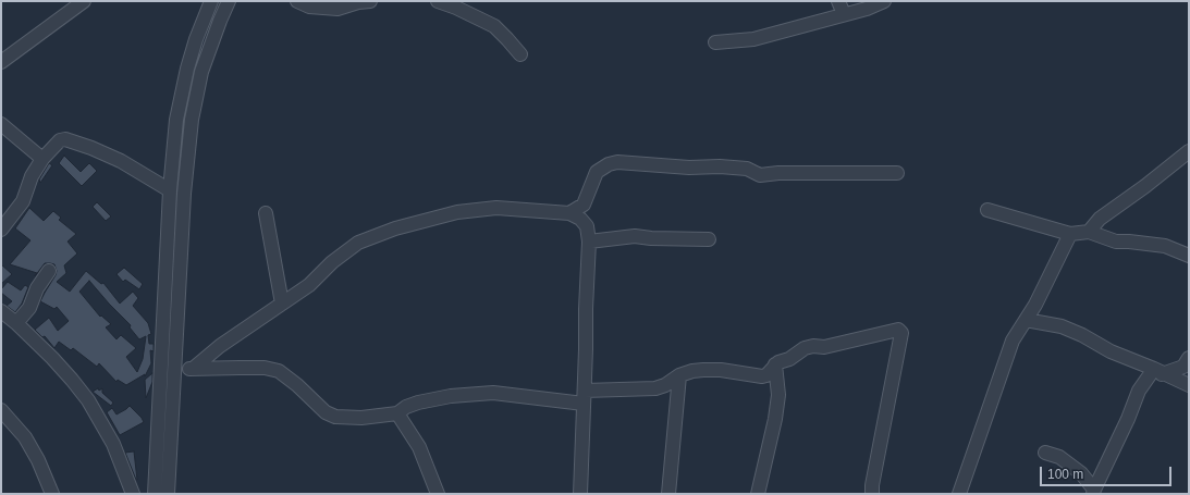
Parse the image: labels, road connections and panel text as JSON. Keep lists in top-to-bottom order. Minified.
{"scale_bar":"100 m"}
